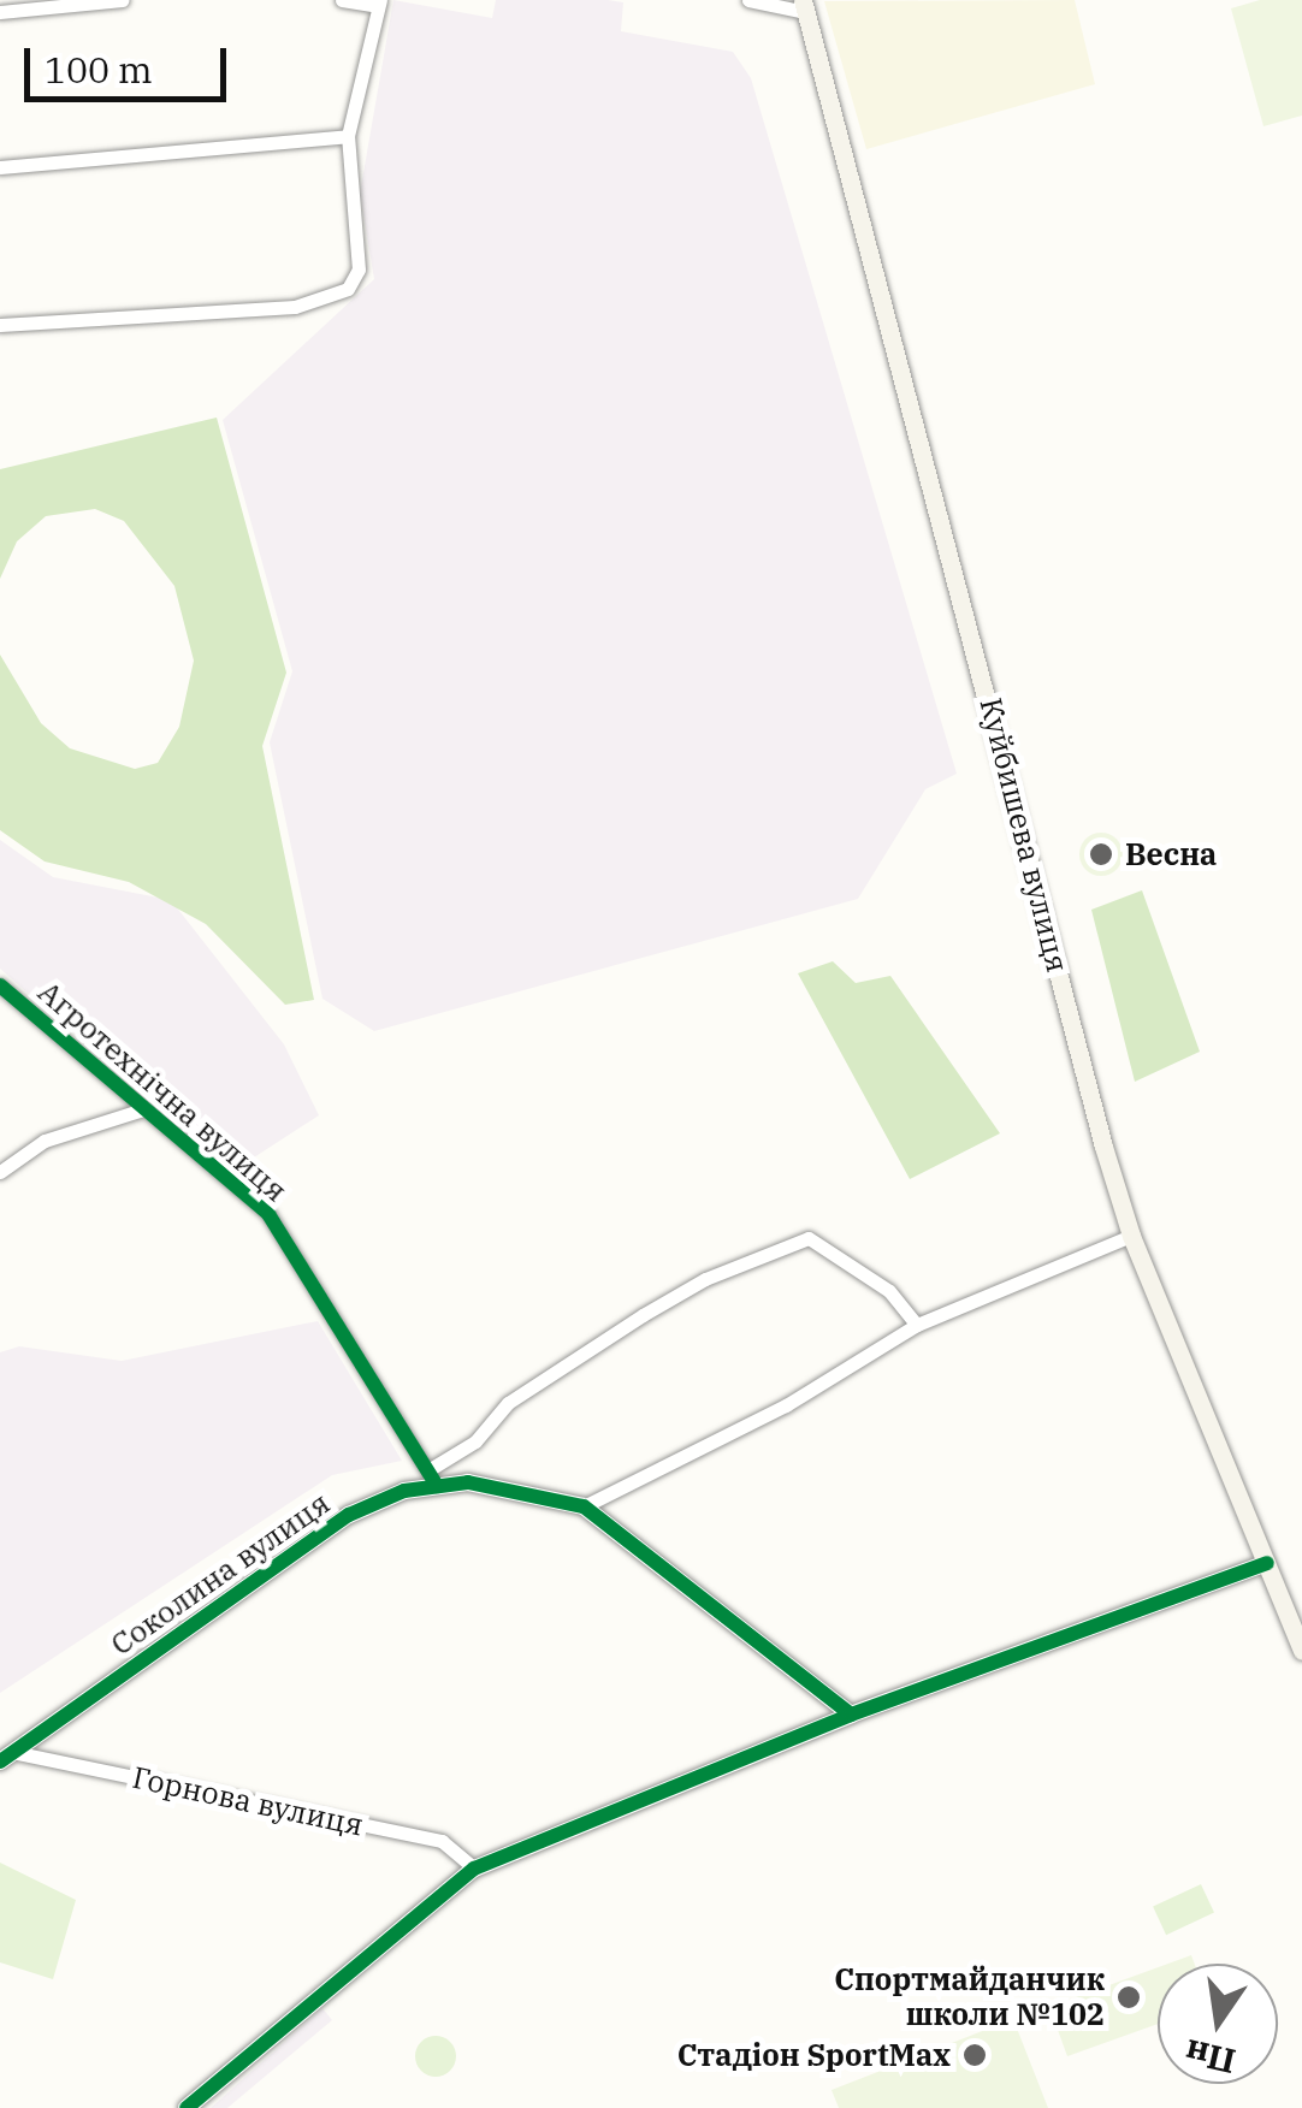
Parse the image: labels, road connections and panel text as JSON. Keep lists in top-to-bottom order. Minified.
{"streets":{"main road":["Куйбишева вулиця"],"street":["Агротехнічна вулиця","Соколина вулиця","Горнова вулиця"]},"crossings":[["Агротехнічна вулиця","Соколина вулиця"],["Соколина вулиця","Горнова вулиця"]],"places":["Весна","Спортмайданчик школи №102","Стадіон SportMax"],"scale_bar":"100 m","north":"bottom"}
